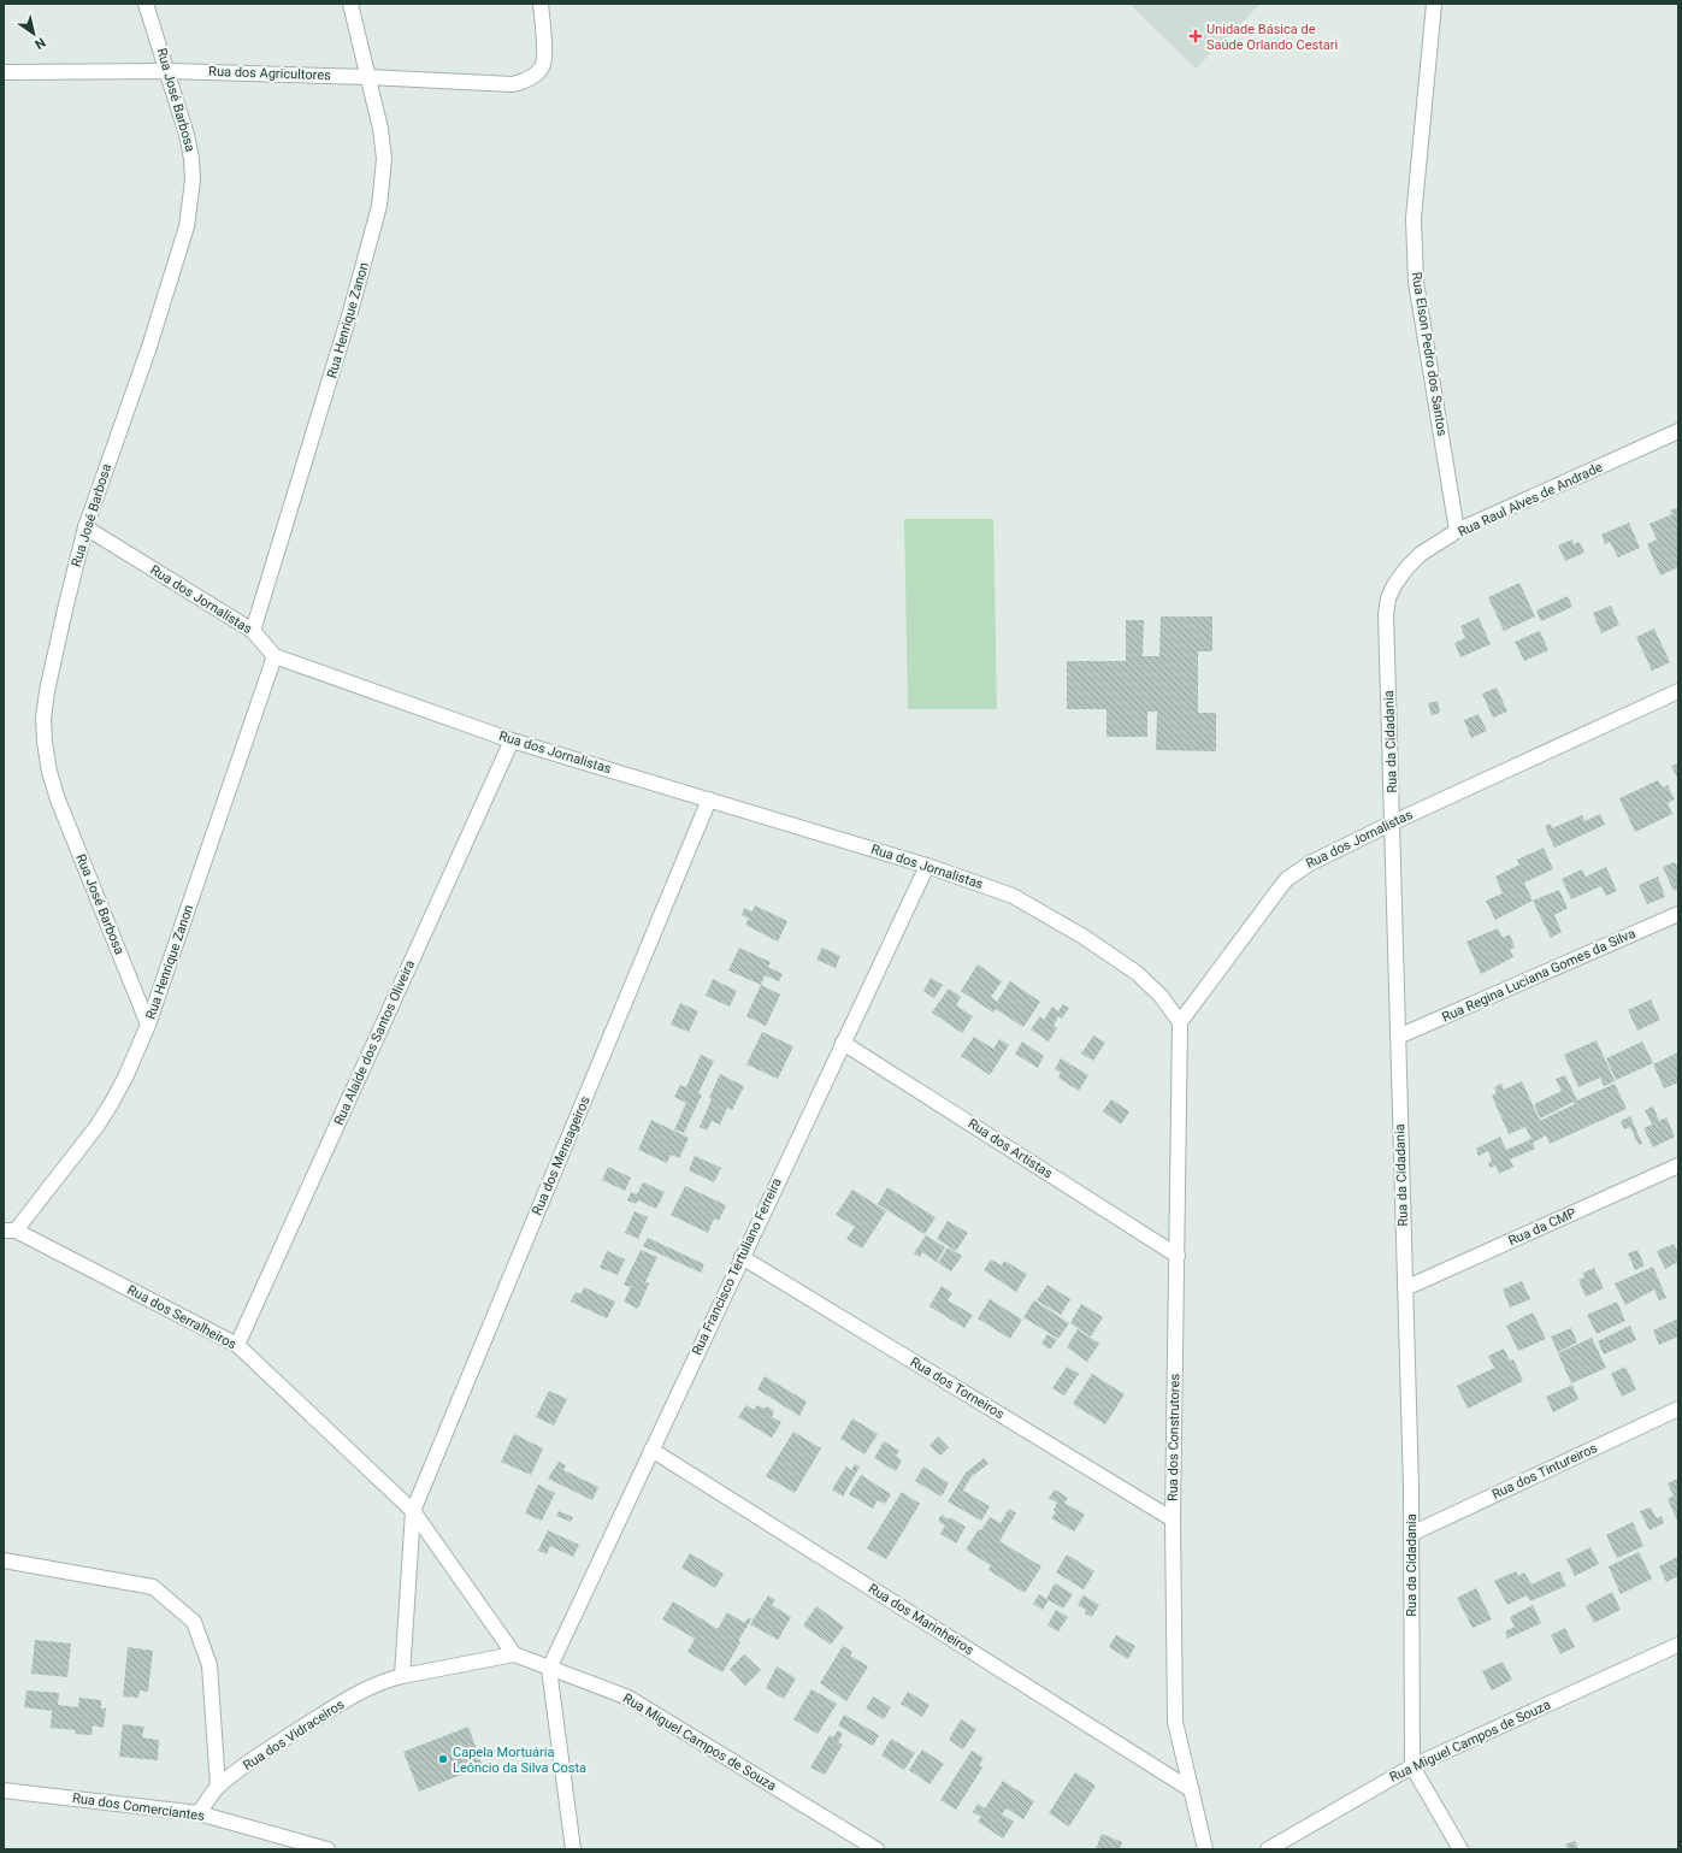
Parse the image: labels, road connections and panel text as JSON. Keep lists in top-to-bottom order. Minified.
{"streets":{"street":["Rua dos Agricultores","Rua José Barbosa","Rua Henrique Zanon","Rua Elson Pedro dos Santos","Rua Raul Alves de Andrade","Rua dos Jornalistas","Rua da Cidadania","Rua Regina Luciana Gomes da Silva","Rua Alaíde dos Santos Oliveira","Rua dos Artistas","Rua dos Mensageiros","Rua da CMP","Rua Francisco Tertuliano Ferreira","Rua dos Serralheiros","Rua dos Torneiros","Rua dos Construtores","Rua dos Tintureiros","Rua dos Marinheiros","Rua dos Vidraceiros","Rua Miguel Campos de Souza","Rua dos Comerciantes"]},"crossings":[["Rua dos Agricultores","Rua José Barbosa"],["Rua dos Agricultores","Rua Henrique Zanon"],["Rua José Barbosa","Rua Henrique Zanon"],["Rua José Barbosa","Rua dos Jornalistas"],["Rua Henrique Zanon","Rua dos Jornalistas"],["Rua Henrique Zanon","Rua dos Serralheiros"],["Rua Elson Pedro dos Santos","Rua Raul Alves de Andrade"],["Rua Raul Alves de Andrade","Rua da Cidadania"],["Rua dos Jornalistas","Rua da Cidadania"],["Rua dos Jornalistas","Rua Alaíde dos Santos Oliveira"],["Rua dos Jornalistas","Rua dos Mensageiros"],["Rua dos Jornalistas","Rua Francisco Tertuliano Ferreira"],["Rua dos Jornalistas","Rua dos Construtores"],["Rua da Cidadania","Rua Regina Luciana Gomes da Silva"],["Rua da Cidadania","Rua da CMP"],["Rua da Cidadania","Rua dos Tintureiros"],["Rua da Cidadania","Rua Miguel Campos de Souza"],["Rua Alaíde dos Santos Oliveira","Rua dos Serralheiros"],["Rua dos Artistas","Rua Francisco Tertuliano Ferreira"],["Rua dos Artistas","Rua dos Construtores"],["Rua dos Mensageiros","Rua dos Serralheiros"],["Rua dos Mensageiros","Rua dos Vidraceiros"],["Rua Francisco Tertuliano Ferreira","Rua dos Torneiros"],["Rua Francisco Tertuliano Ferreira","Rua dos Marinheiros"],["Rua Francisco Tertuliano Ferreira","Rua Miguel Campos de Souza"],["Rua dos Serralheiros","Rua dos Vidraceiros"],["Rua dos Serralheiros","Rua Miguel Campos de Souza"],["Rua dos Torneiros","Rua dos Construtores"],["Rua dos Construtores","Rua dos Marinheiros"],["Rua dos Vidraceiros","Rua Miguel Campos de Souza"],["Rua dos Vidraceiros","Rua dos Comerciantes"]],"places":{"health":["Unidade Básica de Saúde Orlando Cestari"],"other":["Capela Mortuária Leôncio da Silva Costa"]},"north":"bottom right"}
